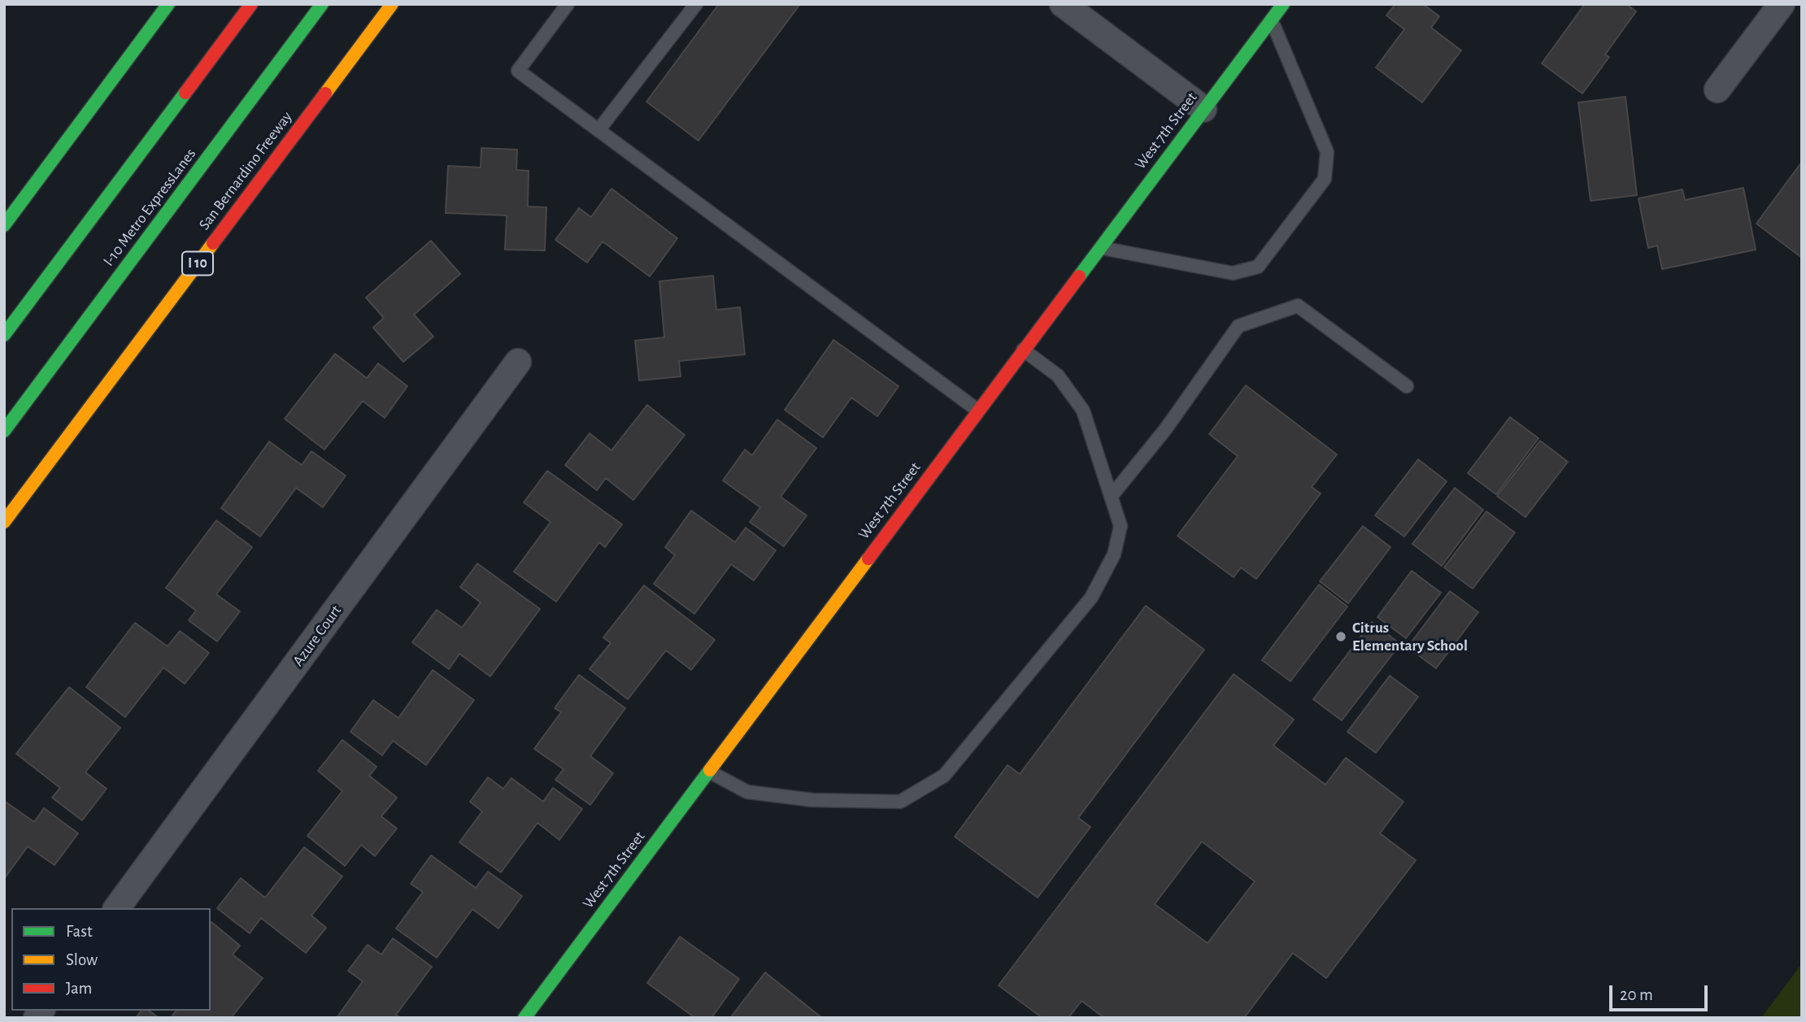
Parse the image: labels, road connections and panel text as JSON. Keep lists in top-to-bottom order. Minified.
{"streets":{"main road":["West 7th Street","San Bernardino Freeway","I-10 Metro ExpressLanes","I 10"],"street":["Azure Court"]},"places":["Citrus Elementary School"],"legend":["Fast","Slow","Jam"],"scale_bar":"20 m"}
